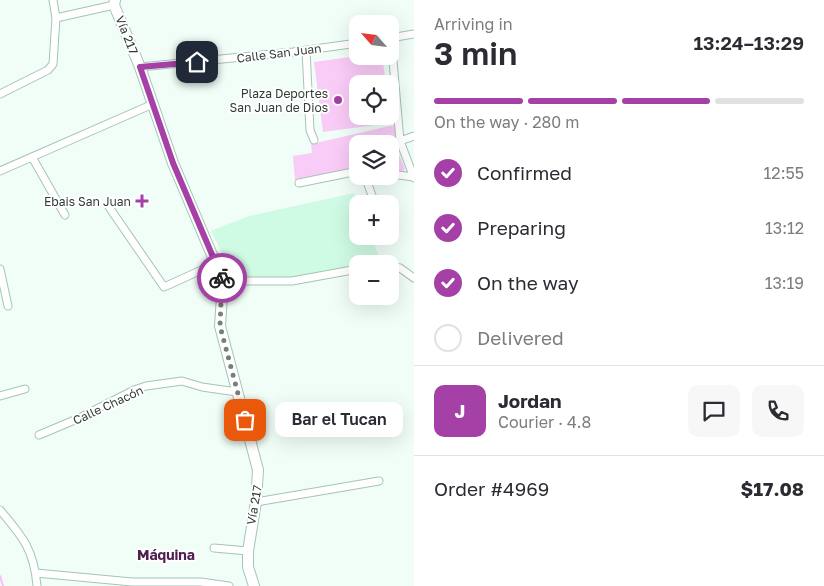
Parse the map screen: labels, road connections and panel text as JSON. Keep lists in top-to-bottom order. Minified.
{"streets":{"main road":["Vía 217"],"street":["Calle San Juan","Calle Chacón"]},"crossings":[["Vía 217","Calle San Juan"],["Vía 217","Calle Chacón"]],"districts":["Máquina"],"places":{"other":["Plaza Deportes San Juan de Dios","Bar el Tucan"],"health":["Ebais San Juan"]},"north":"top left","page":{"heading":["3 min","Arriving in","13:24–13:29"],"panel":["Jordan","Courier · 4.8","Order #4969","$17.08"],"map_buttons":["+","−"],"bar":"On the way · 280 m","list":[["Confirmed","12:55"],["Preparing","13:12"],["On the way","13:19"],"Delivered"],"round":"J","bubble":"Bar el Tucan"}}
